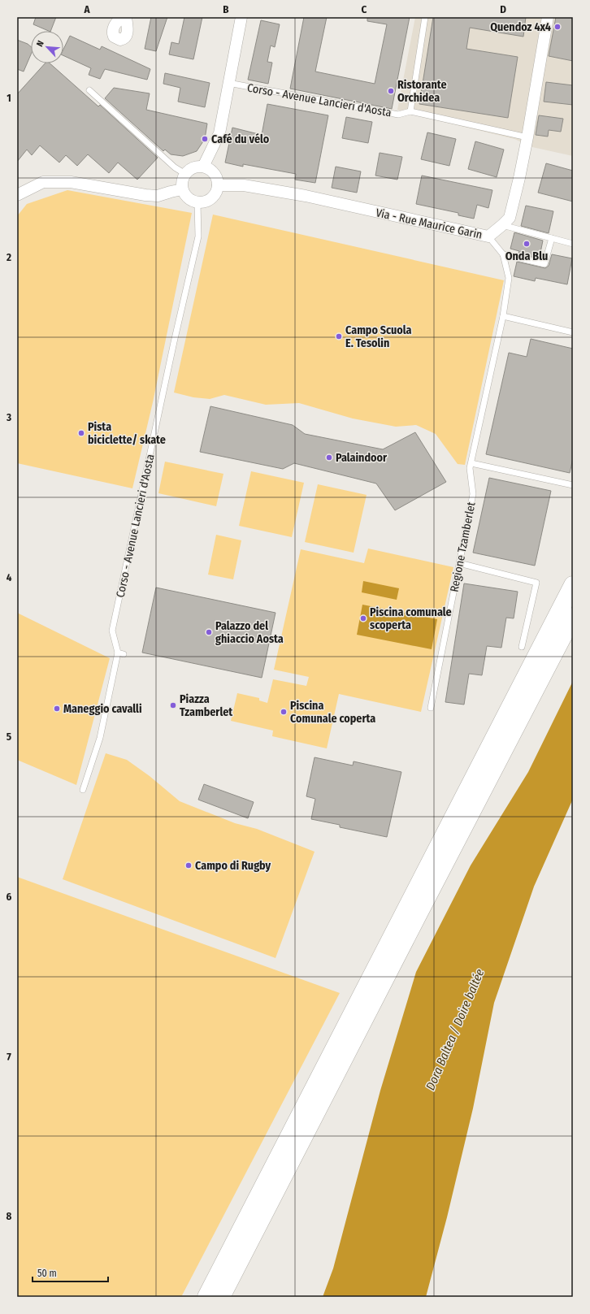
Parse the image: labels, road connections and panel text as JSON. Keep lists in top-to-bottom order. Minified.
{"streets":{"street":["Via - Rue Maurice Garin"],"lane":["Corso - Avenue Lancieri d'Aosta","Regione Tzamberlet"]},"crossings":[["Corso - Avenue Lancieri d'Aosta","Via - Rue Maurice Garin"],["Via - Rue Maurice Garin","Regione Tzamberlet"]],"water":["Dora Baltea / Doire baltée"],"places":["Quendoz 4x4","Ristorante Orchidea","Café du vélo","Onda Blu","Campo Scuola E. Tesolin","Pista biciclette/ skate","Palaindoor","Piscina comunale scoperta","Palazzo del ghiaccio Aosta","Piazza Tzamberlet","Maneggio cavalli","Piscina Comunale coperta","Campo di Rugby"],"scale_bar":"50 m","north":"top left","grid":{"columns":["A","B","C","D"],"rows":["1","2","3","4","5","6","7","8"]}}
